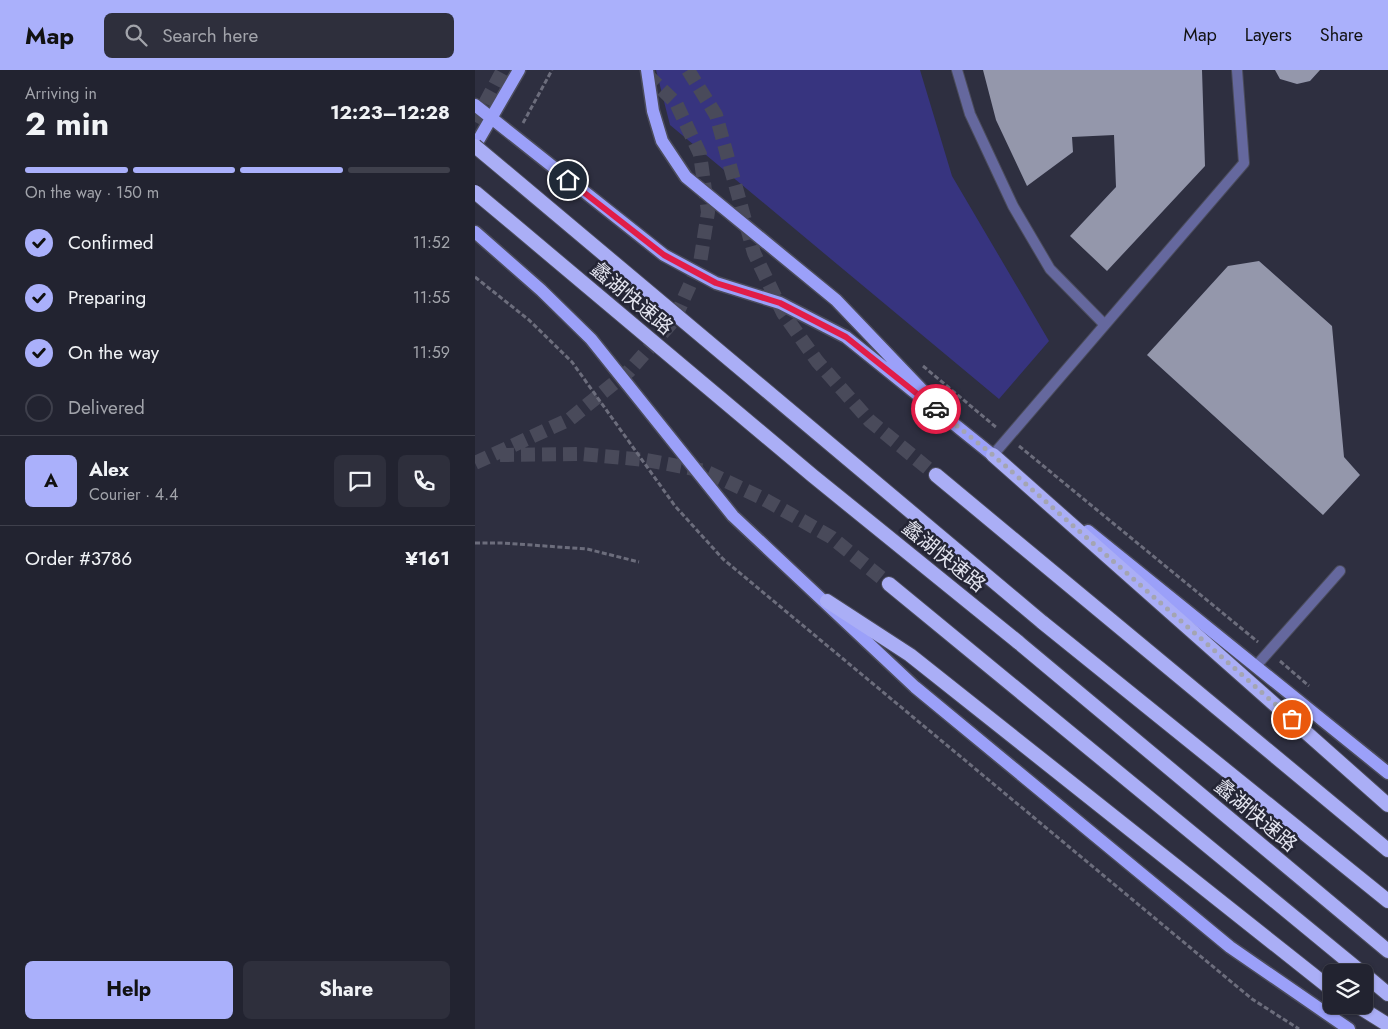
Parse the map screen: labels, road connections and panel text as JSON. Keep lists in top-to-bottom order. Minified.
{"streets":{"highway":["蠡湖快速路"]},"page":{"header":"Map","search":"Search here","nav":["Map","Layers","Share"],"heading":["2 min","Arriving in","12:23–12:28"],"panel":["Alex","Courier · 4.4","Order #3786","¥161"],"bar":"On the way · 150 m","list":[["Confirmed","11:52"],["Preparing","11:55"],["On the way","11:59"],"Delivered"],"round":"A","buttons":["Help","Share"]}}
